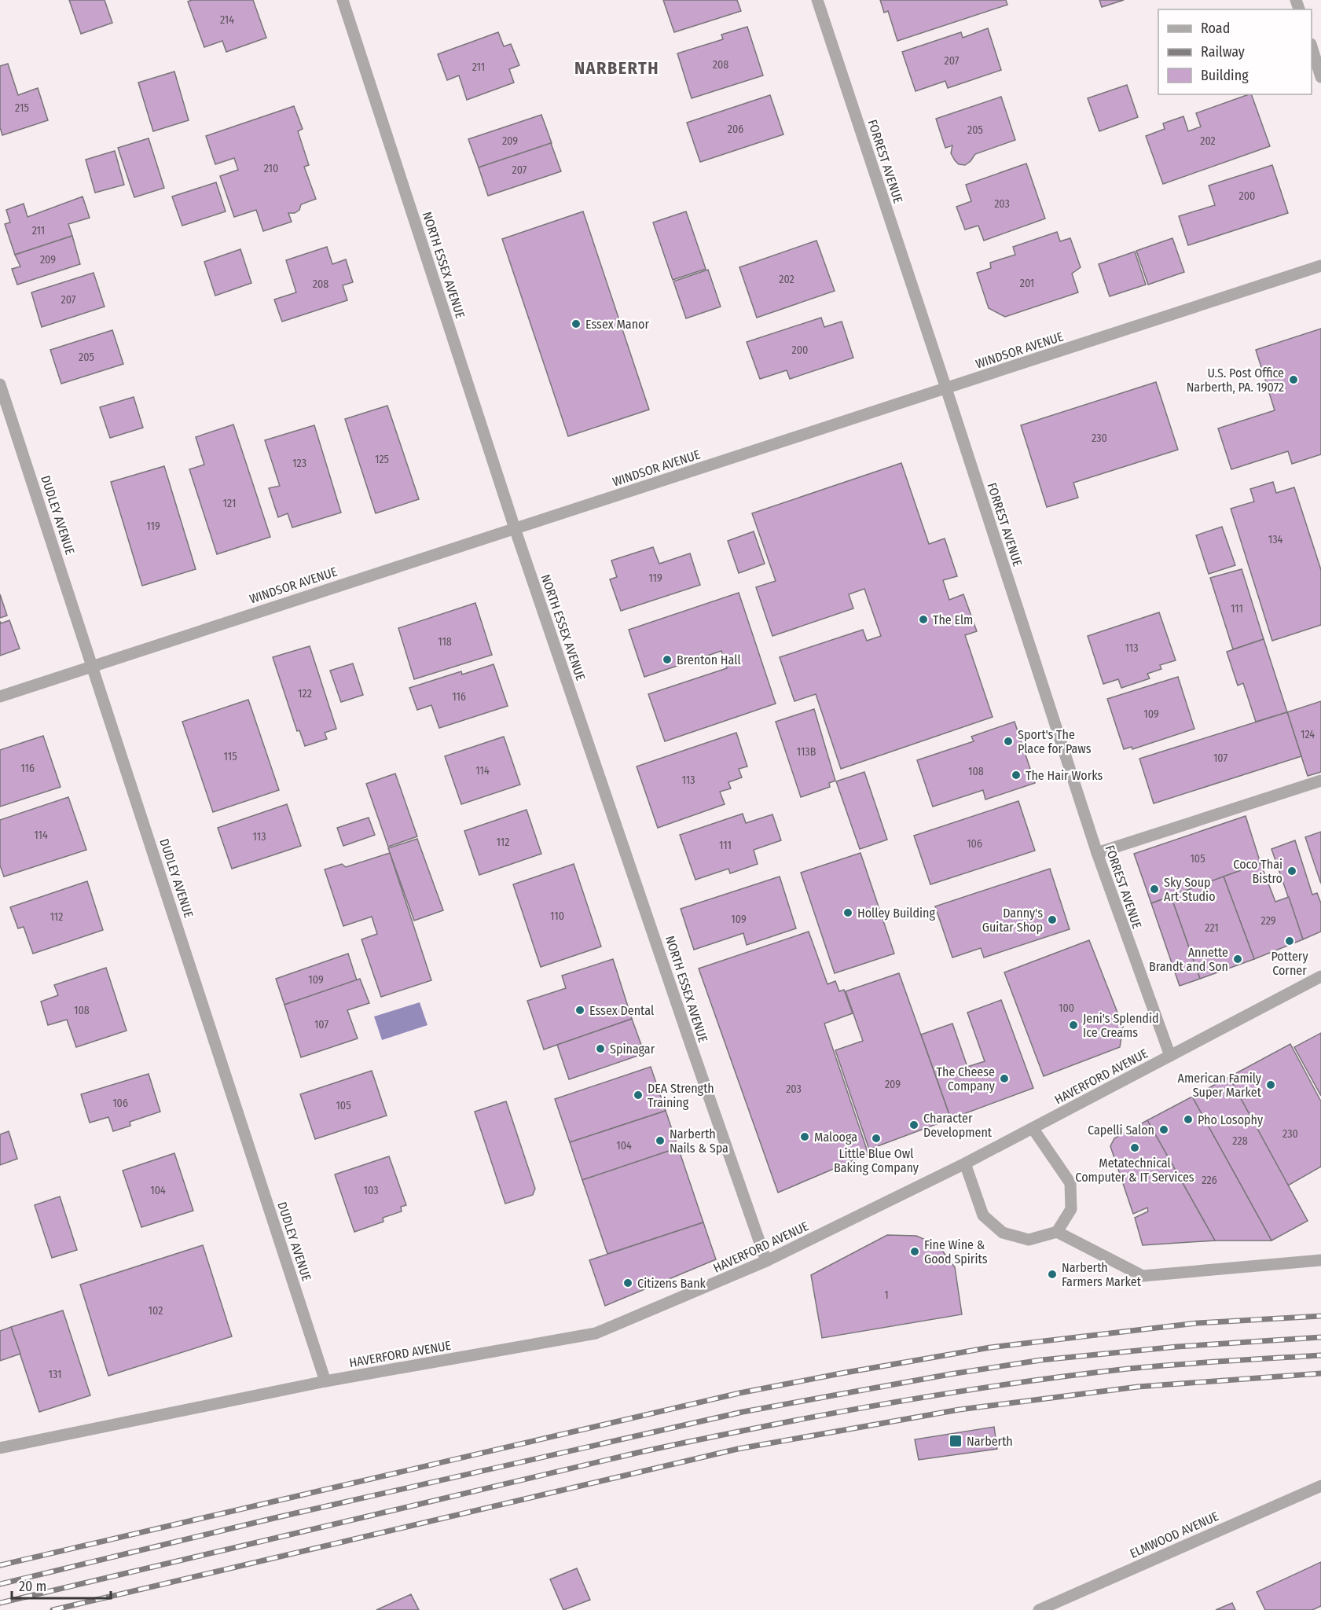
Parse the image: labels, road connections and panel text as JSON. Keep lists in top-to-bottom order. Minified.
{"streets":{"street":["FORREST AVENUE","NORTH ESSEX AVENUE","WINDSOR AVENUE","DUDLEY AVENUE","HAVERFORD AVENUE","ELMWOOD AVENUE"]},"crossings":[["FORREST AVENUE","WINDSOR AVENUE"],["FORREST AVENUE","HAVERFORD AVENUE"],["NORTH ESSEX AVENUE","WINDSOR AVENUE"],["NORTH ESSEX AVENUE","HAVERFORD AVENUE"],["WINDSOR AVENUE","DUDLEY AVENUE"],["DUDLEY AVENUE","HAVERFORD AVENUE"]],"districts":["NARBERTH"],"places":{"other":["Essex Manor","U.S. Post Office Narberth, PA. 19072","The Elm","Brenton Hall","Sport's The Place for Paws","The Hair Works","Coco Thai Bistro","Sky Soup Art Studio","Holley Building","Danny's Guitar Shop","Pottery Corner","Annette Brandt and Son","Essex Dental","Jeni's Splendid Ice Creams","Spinagar","The Cheese Company","American Family Super Market","DEA Strength Training","Pho Losophy","Character Development","Capelli Salon","Malooga","Little Blue Owl Baking Company","Narberth Nails & Spa","Metatechnical Computer & IT Services","Fine Wine & Good Spirits","Narberth Farmers Market","Citizens Bank"],"transit":["Narberth"]},"house_numbers":["214","207","208","211","215","206","205","209","202","210","207","200","203","211","209","202","201","208","207","200","205","230","125","123","121","119","134","119","111","118","113","122","116","109","124","113B","115","107","116","114","108","113","114","113","112","106","111","105","110","112","109","229","221","109","100","108","107","209","203","106","105","230","228","104","226","104","103","1","102","131"],"legend":["Road","Railway","Building"],"scale_bar":"20 m"}
